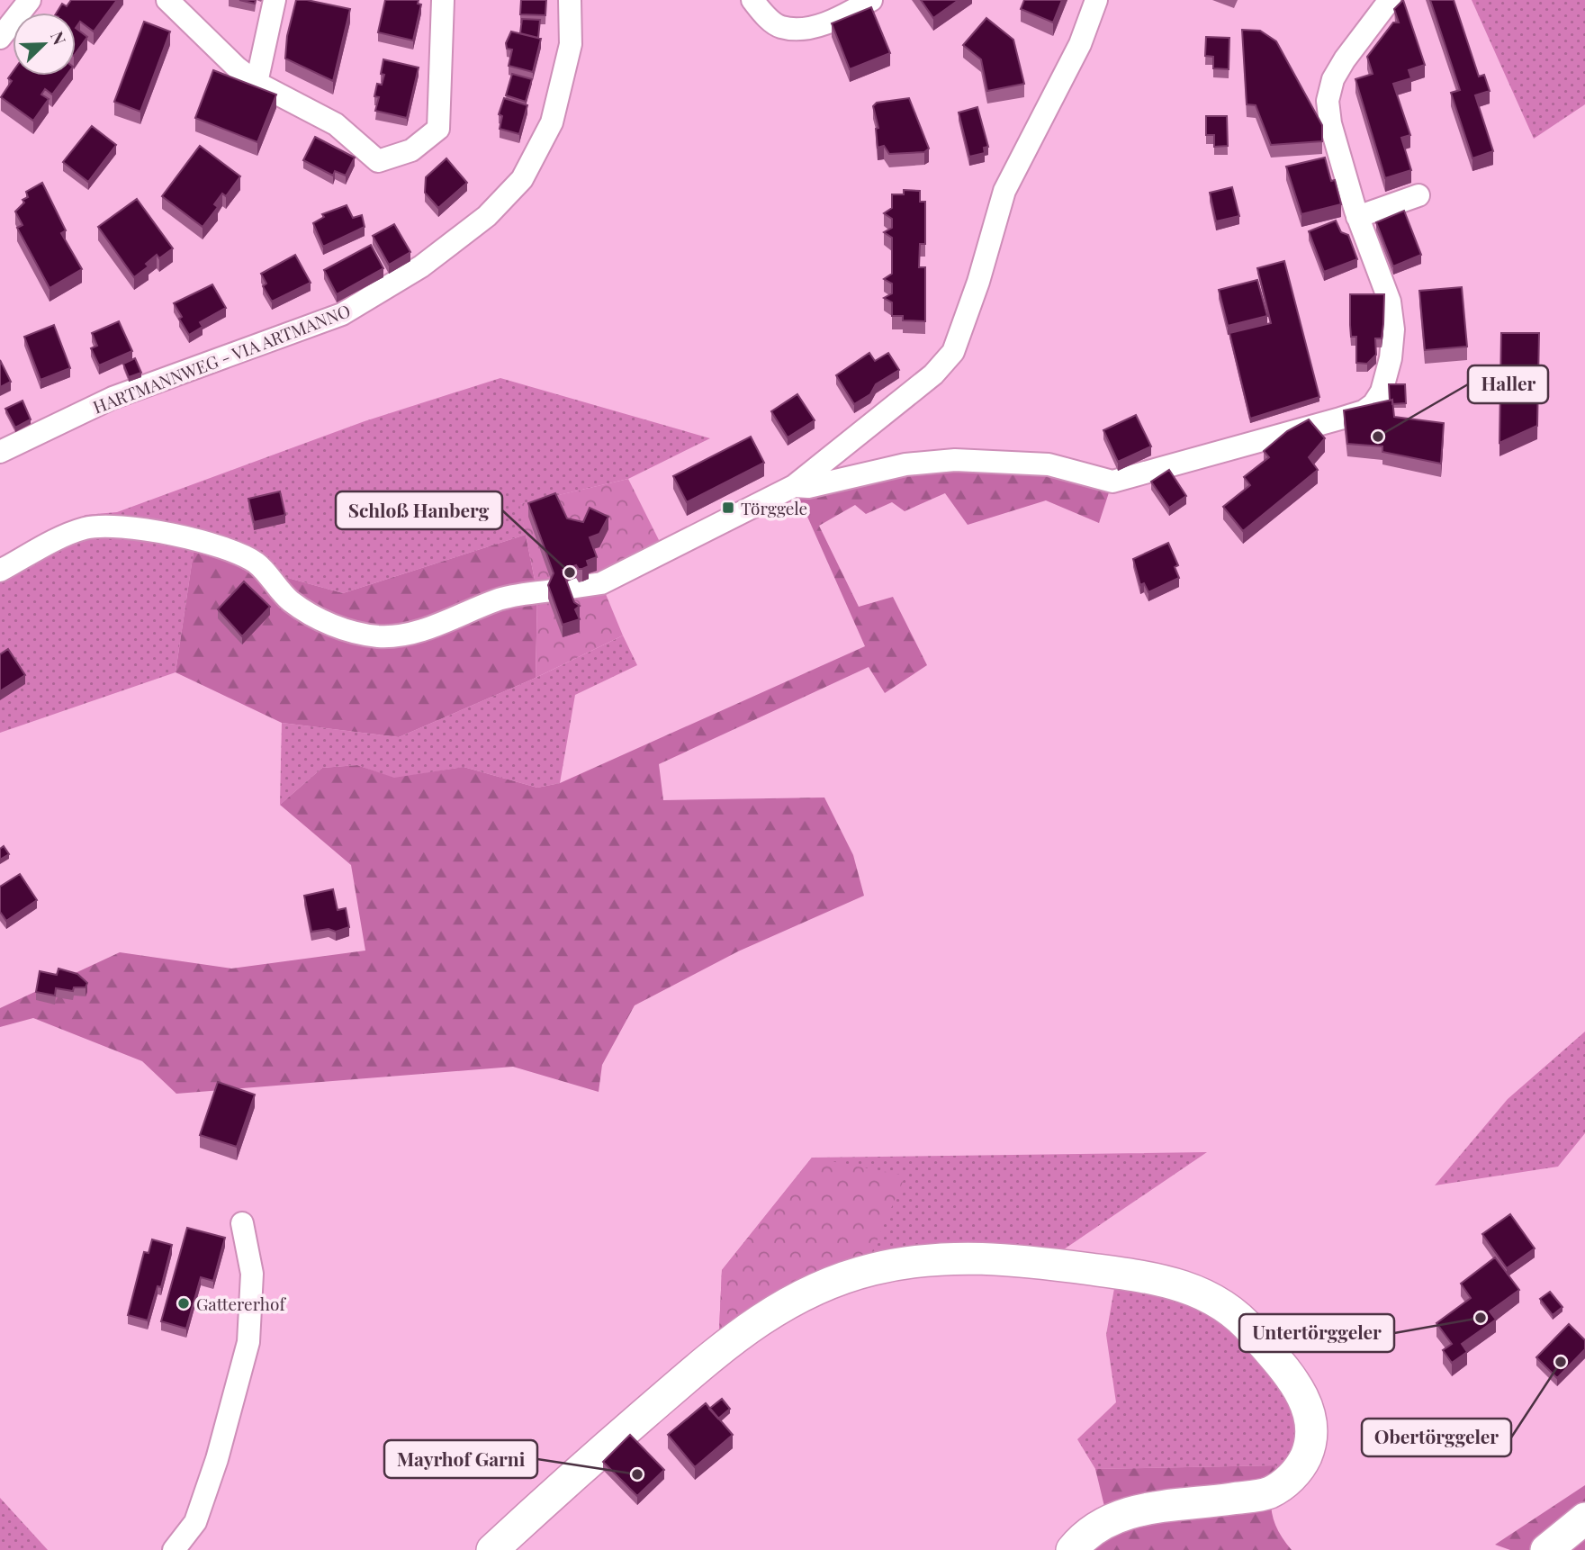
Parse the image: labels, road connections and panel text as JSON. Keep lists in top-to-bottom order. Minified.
{"streets":{"street":["HARTMANNWEG - VIA ARTMANNO"]},"places":{"other":["Haller","Schloß Hanberg","Gattererhof","Untertörggeler","Obertörggeler","Mayrhof Garni"],"transit":["Törggele"]},"north":"top right"}
